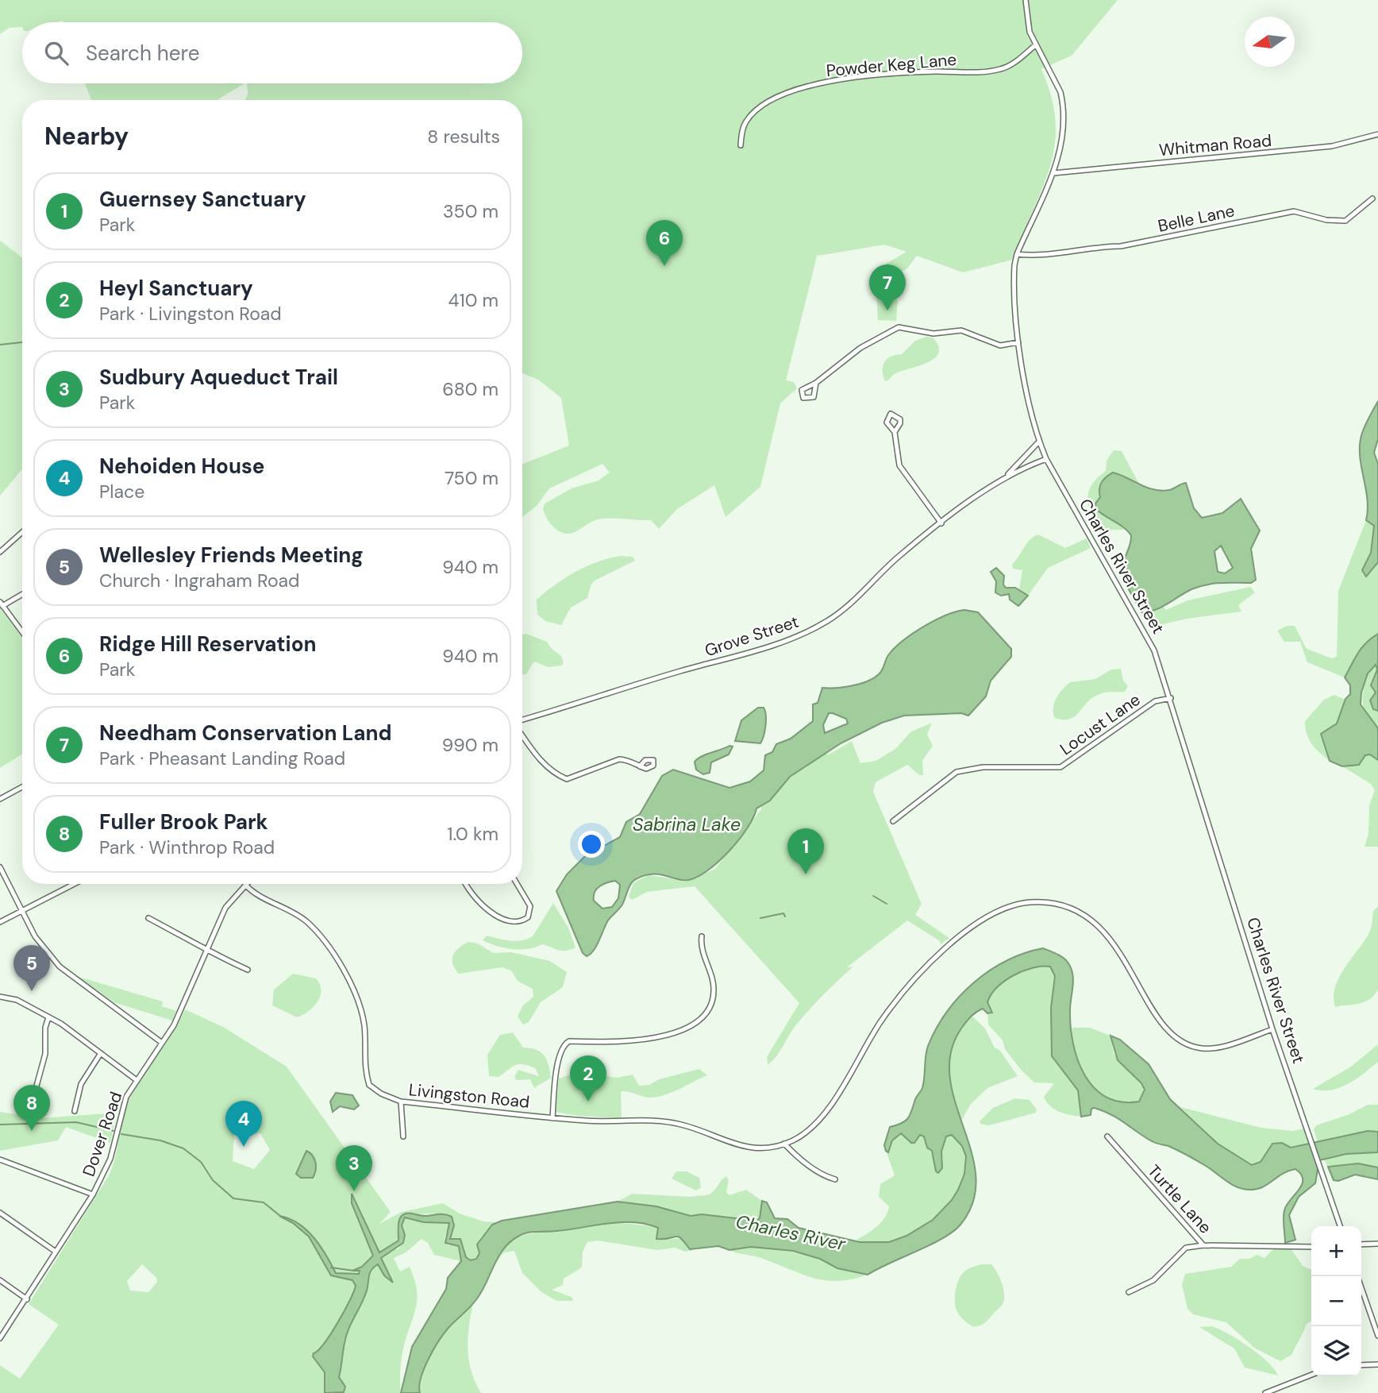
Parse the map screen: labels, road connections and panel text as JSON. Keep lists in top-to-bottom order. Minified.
{"streets":{"street":["Powder Keg Lane","Whitman Road","Belle Lane","Charles River Street","Grove Street","Locust Lane","Livingston Road","Dover Road","Turtle Lane"]},"crossings":[["Powder Keg Lane","Charles River Street"],["Whitman Road","Charles River Street"],["Belle Lane","Charles River Street"],["Charles River Street","Grove Street"],["Charles River Street","Locust Lane"],["Livingston Road","Dover Road"]],"water":["Sabrina Lake","Charles River"],"north":"left","page":{"search":"Search here","heading":["Nearby","8 results"],"list":[{"mark":"1","name":"Guernsey Sanctuary","note":"Park","value":"350 m"},{"mark":"2","name":"Heyl Sanctuary","note":"Park · Livingston Road","value":"410 m"},{"mark":"3","name":"Sudbury Aqueduct Trail","note":"Park","value":"680 m"},{"mark":"4","name":"Nehoiden House","note":"Place","value":"750 m"},{"mark":"5","name":"Wellesley Friends Meeting","note":"Church · Ingraham Road","value":"940 m"},{"mark":"6","name":"Ridge Hill Reservation","note":"Park","value":"940 m"},{"mark":"7","name":"Needham Conservation Land","note":"Park · Pheasant Landing Road","value":"990 m"},{"mark":"8","name":"Fuller Brook Park","note":"Park · Winthrop Road","value":"1.0 km"}],"pins":["6","7","1","5","2","8","4","3"],"map_buttons":["+","−"]}}
